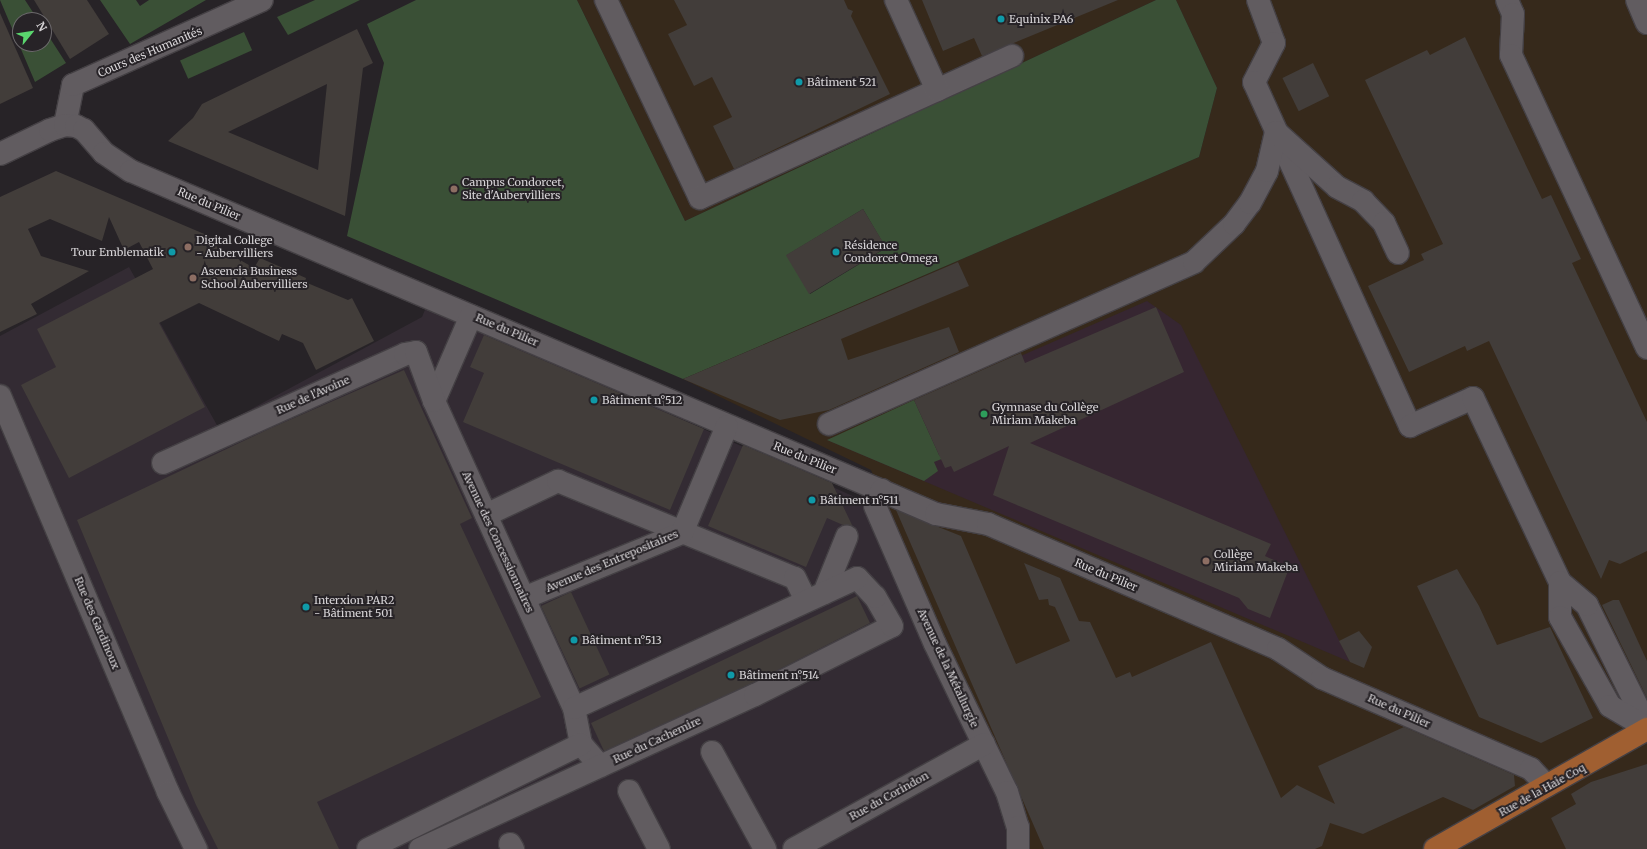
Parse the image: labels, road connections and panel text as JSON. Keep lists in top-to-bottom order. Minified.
{"streets":{"main road":["Rue de la Haie Coq"],"street":["Cours des Humanités","Rue du Pilier","Rue de l'Avoine","Avenue des Concessionnaires","Avenue des Entrepositaires","Rue des Gardinoux","Avenue de la Métallurgie","Rue du Cachemire","Rue du Corindon"]},"crossings":[["Cours des Humanités","Rue du Pilier"],["Rue du Pilier","Avenue des Entrepositaires"],["Rue du Pilier","Avenue de la Métallurgie"],["Rue du Pilier","Rue de la Haie Coq"],["Rue de l'Avoine","Avenue des Concessionnaires"],["Avenue des Concessionnaires","Avenue des Entrepositaires"],["Avenue des Concessionnaires","Rue du Cachemire"],["Avenue de la Métallurgie","Rue du Corindon"]],"places":["Equinix PA6","Bâtiment 521","Campus Condorcet, Site d'Aubervilliers","Digital College - Aubervilliers","Tour Emblematik","Résidence Condorcet Omega","Ascencia Business School Aubervilliers","Bâtiment n°512","Gymnase du Collège Miriam Makeba","Bâtiment n°511","Collège Miriam Makeba","Interxion PAR2 - Bâtiment 501","Bâtiment n°513","Bâtiment n°514"],"north":"top right"}
